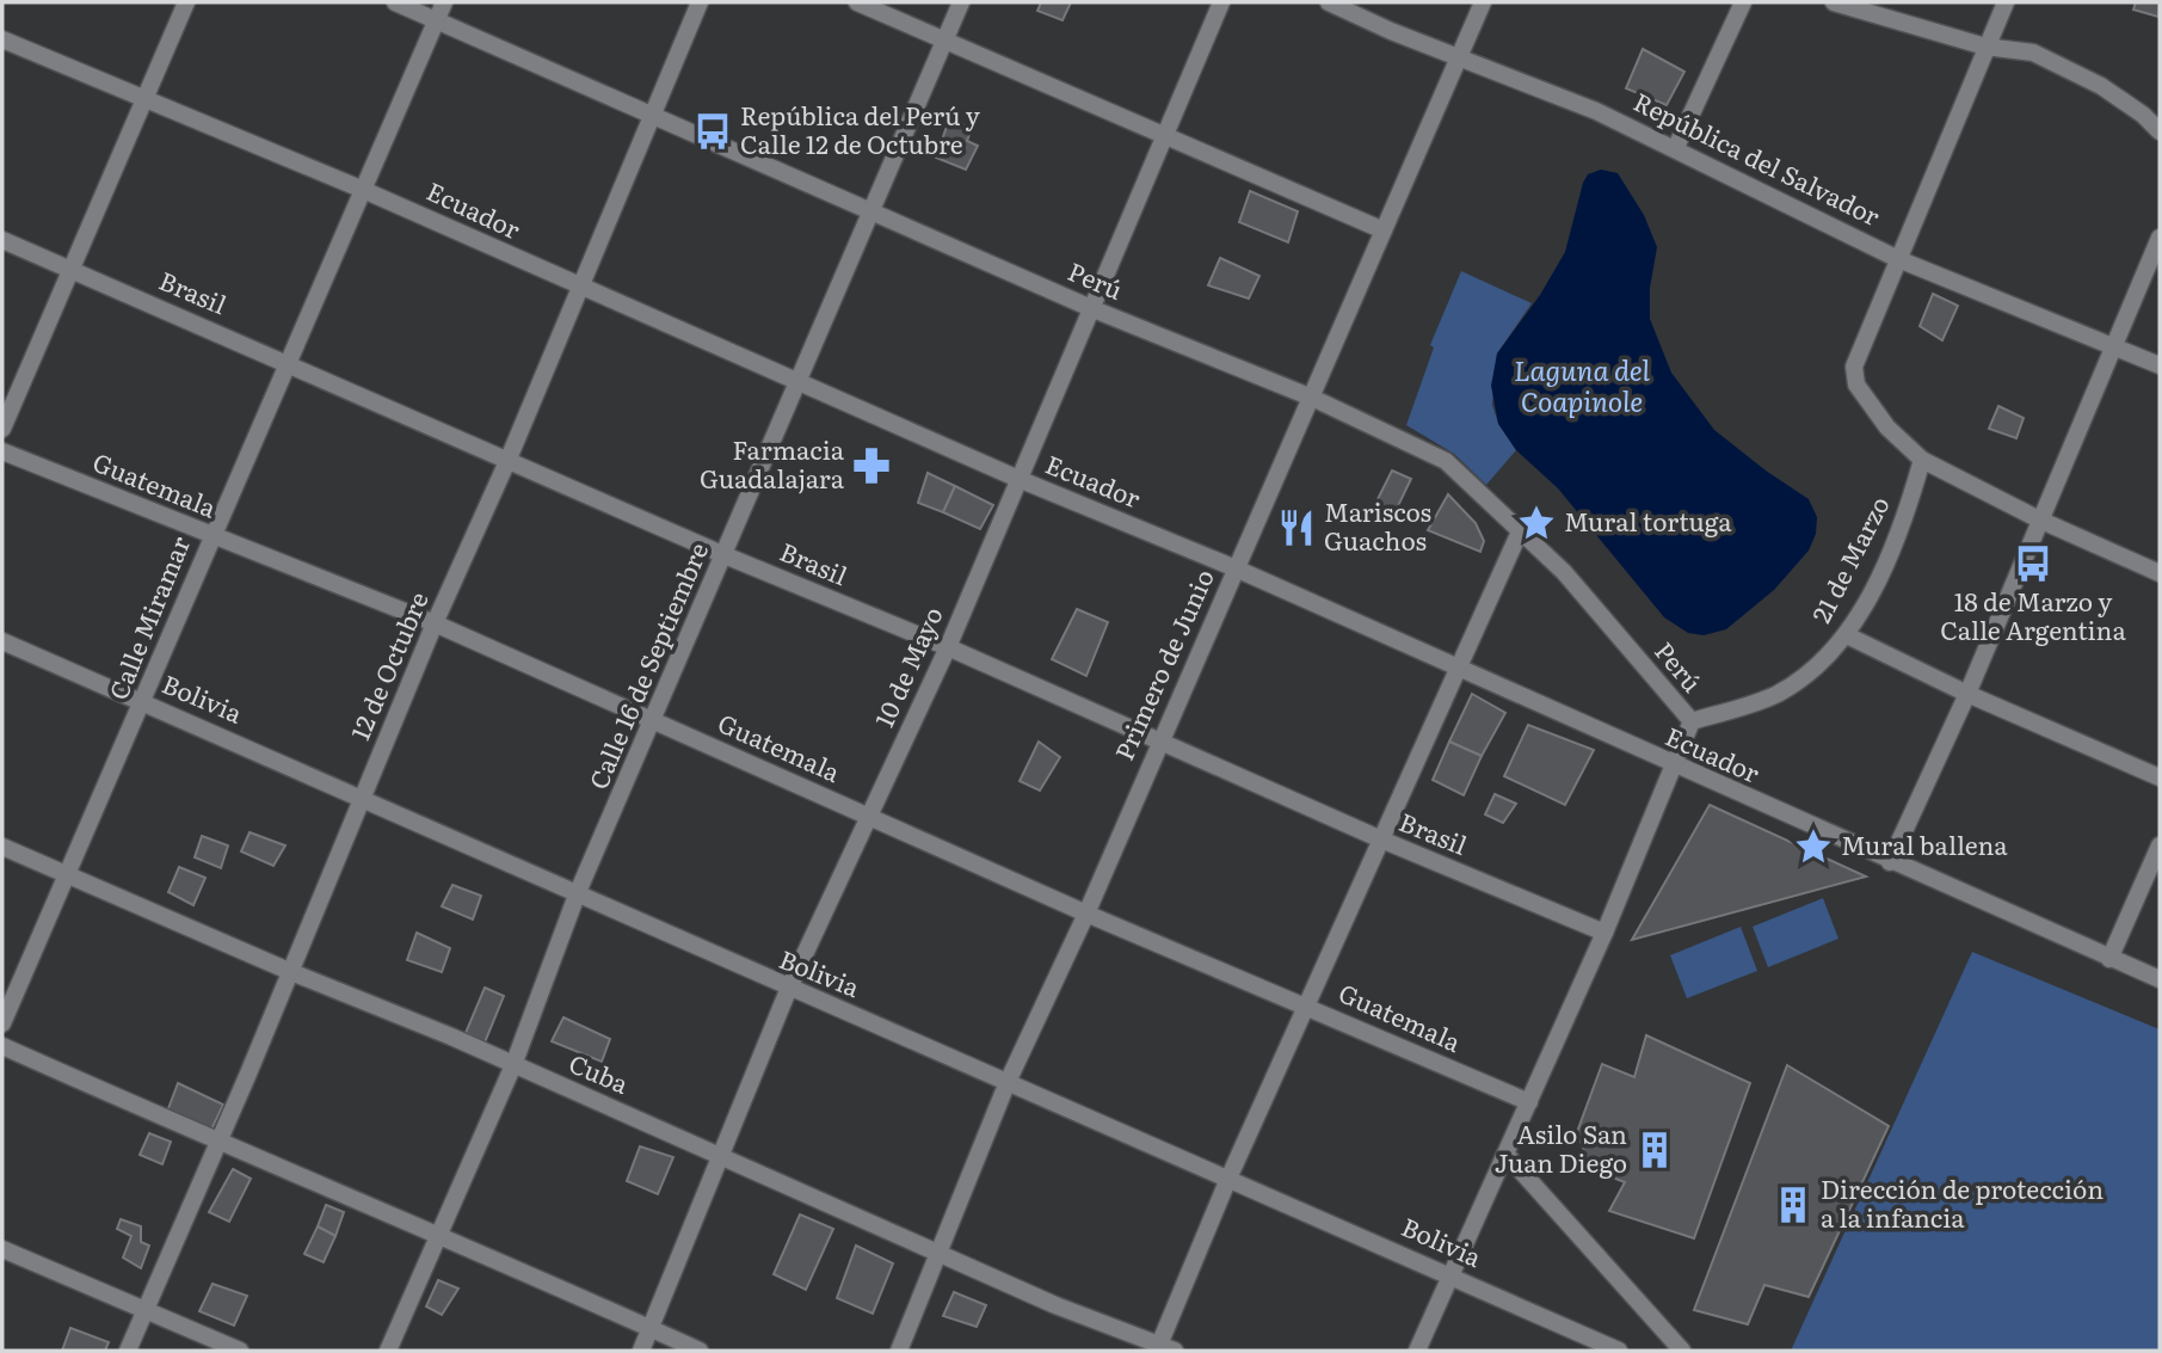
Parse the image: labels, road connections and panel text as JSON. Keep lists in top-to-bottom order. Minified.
{"streets":{"street":["República del Salvador","Ecuador","Perú","Brasil","Guatemala","21 de Marzo","Calle Miramar","Primero de Junio","12 de Octubre","Calle 16 de Septiembre","10 de Mayo","Bolivia","Cuba"]},"crossings":[["República del Salvador","Primero de Junio"],["Ecuador","Calle Miramar"],["Ecuador","Primero de Junio"],["Ecuador","12 de Octubre"],["Ecuador","Calle 16 de Septiembre"],["Ecuador","10 de Mayo"],["Perú","21 de Marzo"],["Perú","Calle Miramar"],["Perú","Primero de Junio"],["Perú","12 de Octubre"],["Perú","Calle 16 de Septiembre"],["Perú","10 de Mayo"],["Brasil","Calle Miramar"],["Brasil","Primero de Junio"],["Brasil","12 de Octubre"],["Brasil","Calle 16 de Septiembre"],["Brasil","10 de Mayo"],["Guatemala","Calle Miramar"],["Guatemala","Primero de Junio"],["Guatemala","12 de Octubre"],["Guatemala","Calle 16 de Septiembre"],["Guatemala","10 de Mayo"],["Calle Miramar","Bolivia"],["Calle Miramar","Cuba"],["Primero de Junio","Bolivia"],["Primero de Junio","Cuba"],["12 de Octubre","Bolivia"],["12 de Octubre","Cuba"],["Calle 16 de Septiembre","Bolivia"],["Calle 16 de Septiembre","Cuba"],["10 de Mayo","Bolivia"],["10 de Mayo","Cuba"]],"water":["Laguna del Coapinole"],"places":{"bus stop":["República del Perú y Calle 12 de Octubre","18 de Marzo y Calle Argentina"],"pharmacy":["Farmacia Guadalajara"],"place":["Mural tortuga","Mural ballena"],"restaurant":["Mariscos Guachos"],"building":["Asilo San Juan Diego","Dirección de protección a la infancia"]}}
